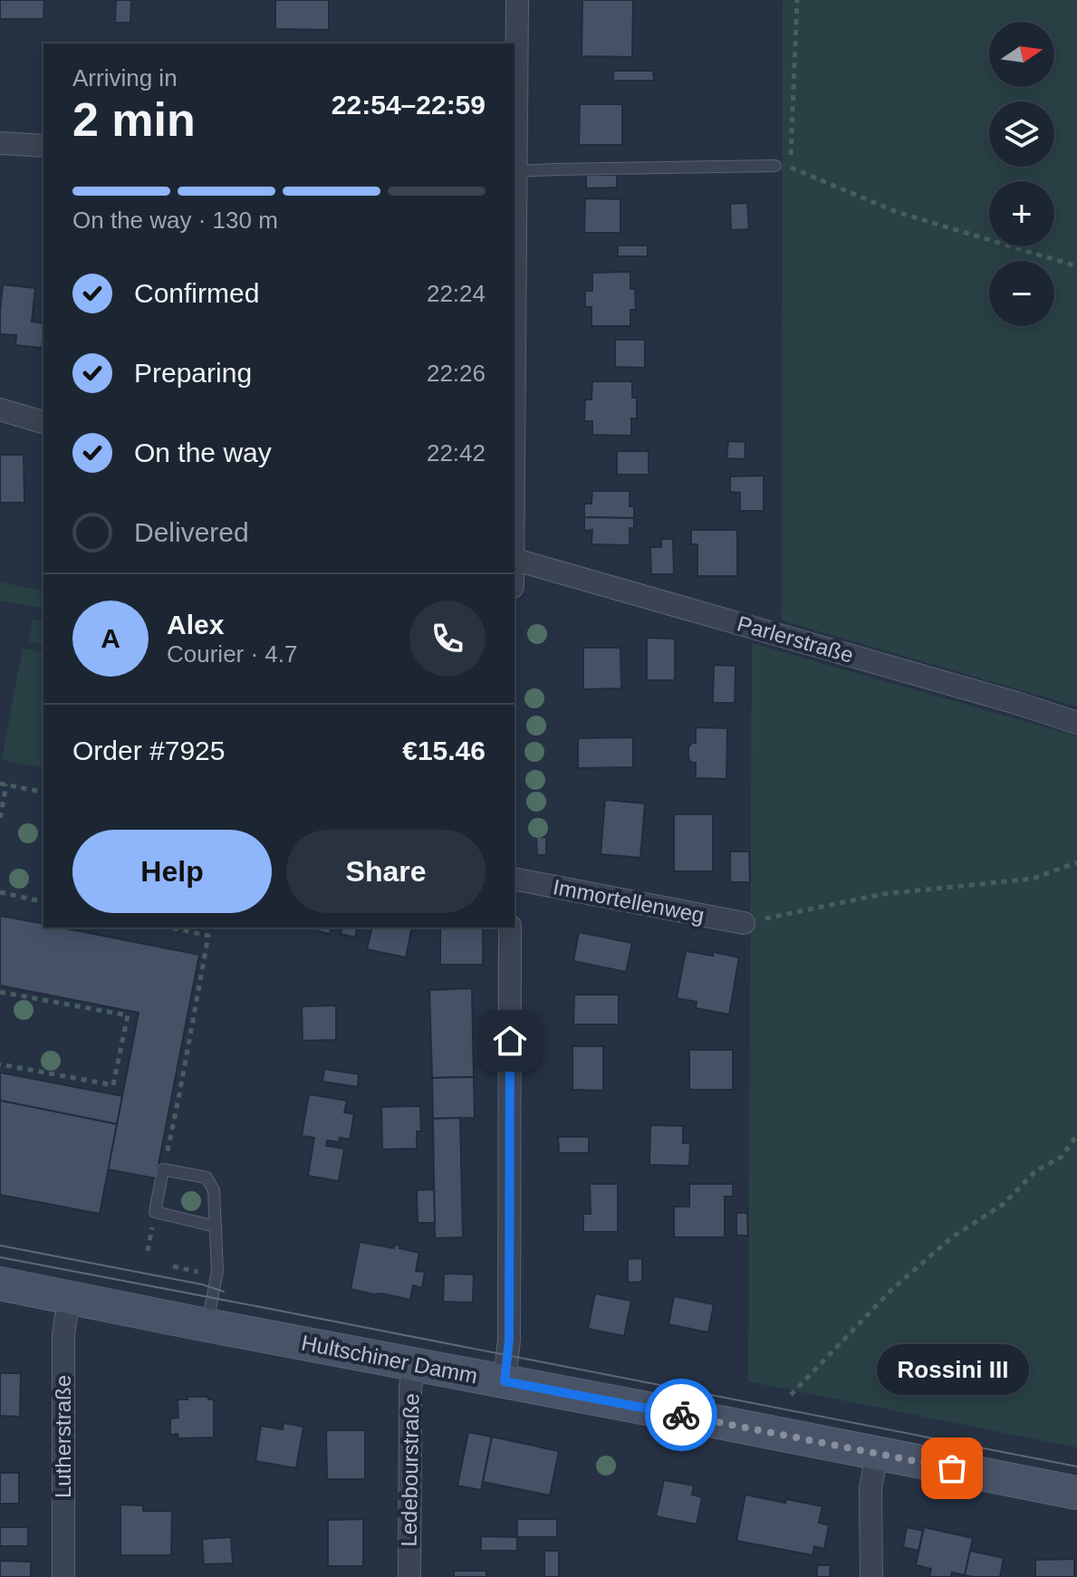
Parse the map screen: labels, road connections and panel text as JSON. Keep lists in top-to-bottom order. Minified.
{"streets":{"main road":["Hultschiner Damm"],"street":["Parlerstraße","Immortellenweg","Lutherstraße","Ledebourstraße"]},"crossings":[["Hultschiner Damm","Lutherstraße"],["Hultschiner Damm","Ledebourstraße"]],"places":["Rossini III"],"north":"right","page":{"map_buttons":["+","−"],"heading":["2 min","Arriving in","22:54–22:59"],"panel":["Alex","Courier · 4.7","Order #7925","€15.46"],"bar":"On the way · 130 m","list":[["Confirmed","22:24"],["Preparing","22:26"],["On the way","22:42"],"Delivered"],"round":"A","buttons":["Help","Share"],"bubble":"Rossini III"}}
